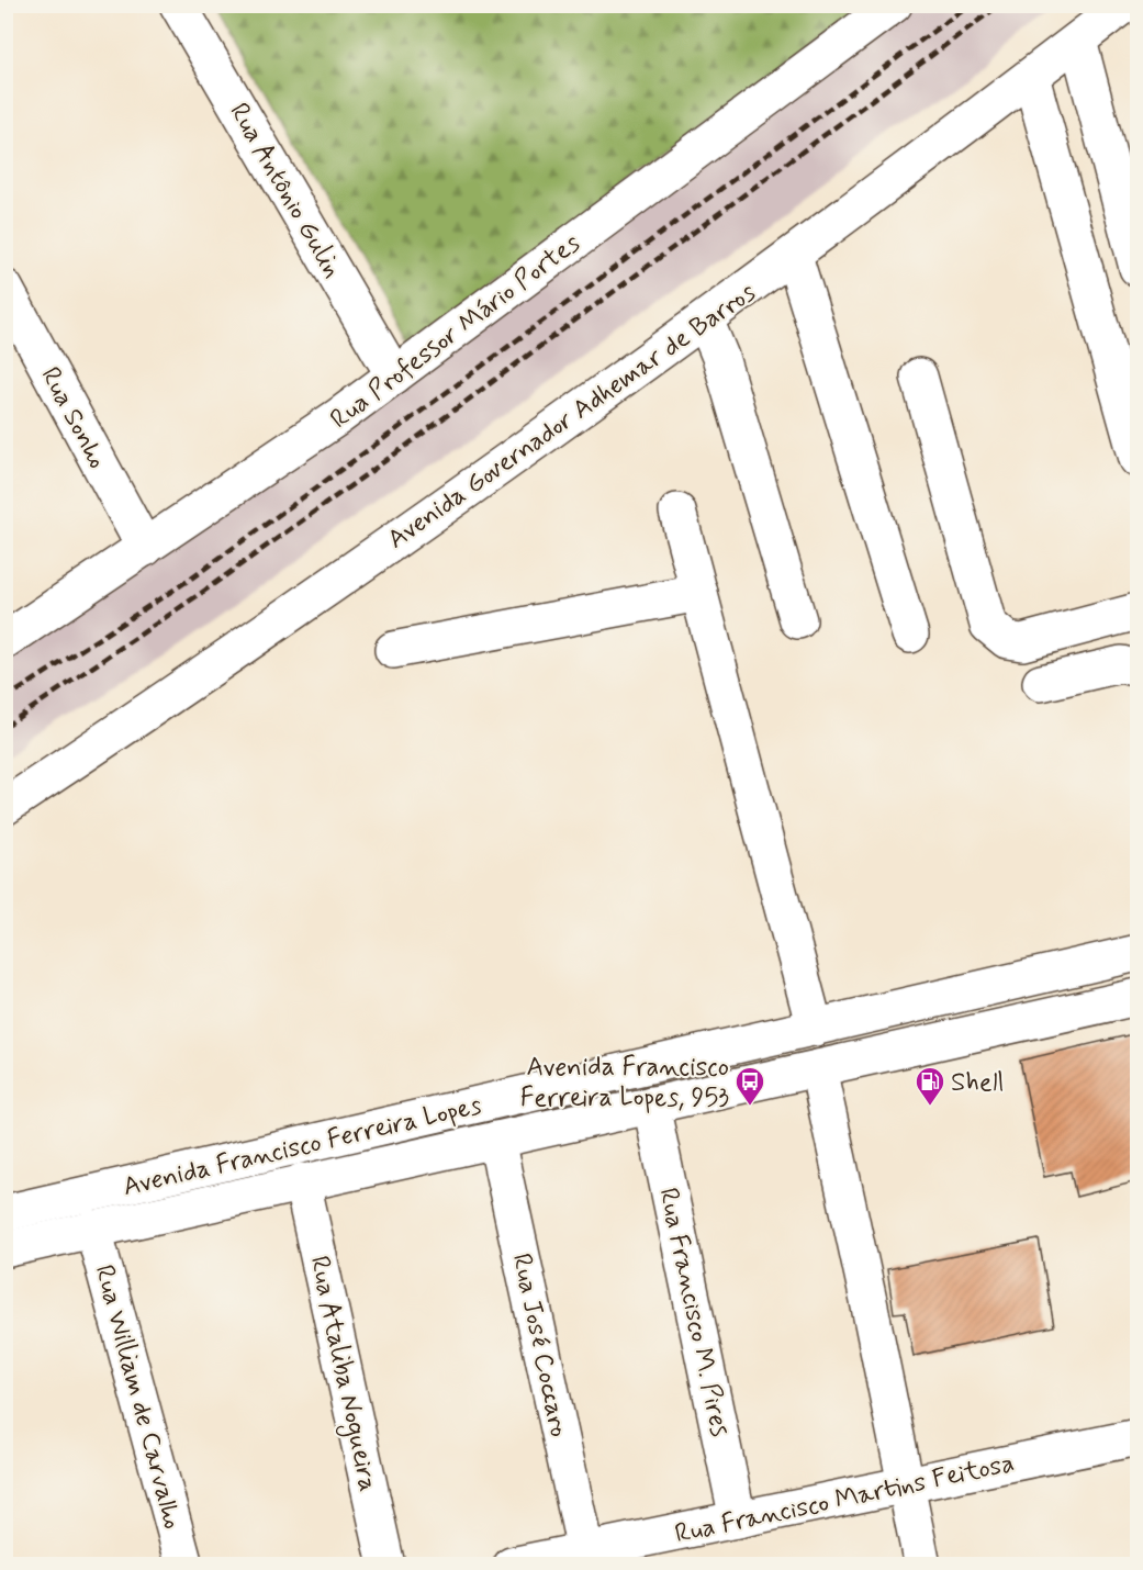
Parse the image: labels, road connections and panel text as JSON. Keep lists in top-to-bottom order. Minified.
{"streets":{"street":["Rua Antônio Gulin","Rua Professor Mário Portes","Avenida Governador Adhemar de Barros","Rua Sonho","Avenida Francisco Ferreira Lopes","Rua Francisco M. Pires","Rua José Coccaro","Rua Ataliba Nogueira","Rua William de Carvalho","Rua Francisco Martins Feitosa"]},"crossings":[["Rua Antônio Gulin","Rua Professor Mário Portes"],["Rua Professor Mário Portes","Rua Sonho"],["Avenida Francisco Ferreira Lopes","Rua Francisco M. Pires"],["Avenida Francisco Ferreira Lopes","Rua José Coccaro"],["Avenida Francisco Ferreira Lopes","Rua Ataliba Nogueira"],["Avenida Francisco Ferreira Lopes","Rua William de Carvalho"],["Rua Francisco M. Pires","Rua Francisco Martins Feitosa"],["Rua José Coccaro","Rua Francisco Martins Feitosa"]],"places":{"bus stop":["Avenida Francisco Ferreira Lopes, 953"],"fuel station":["Shell"]}}
